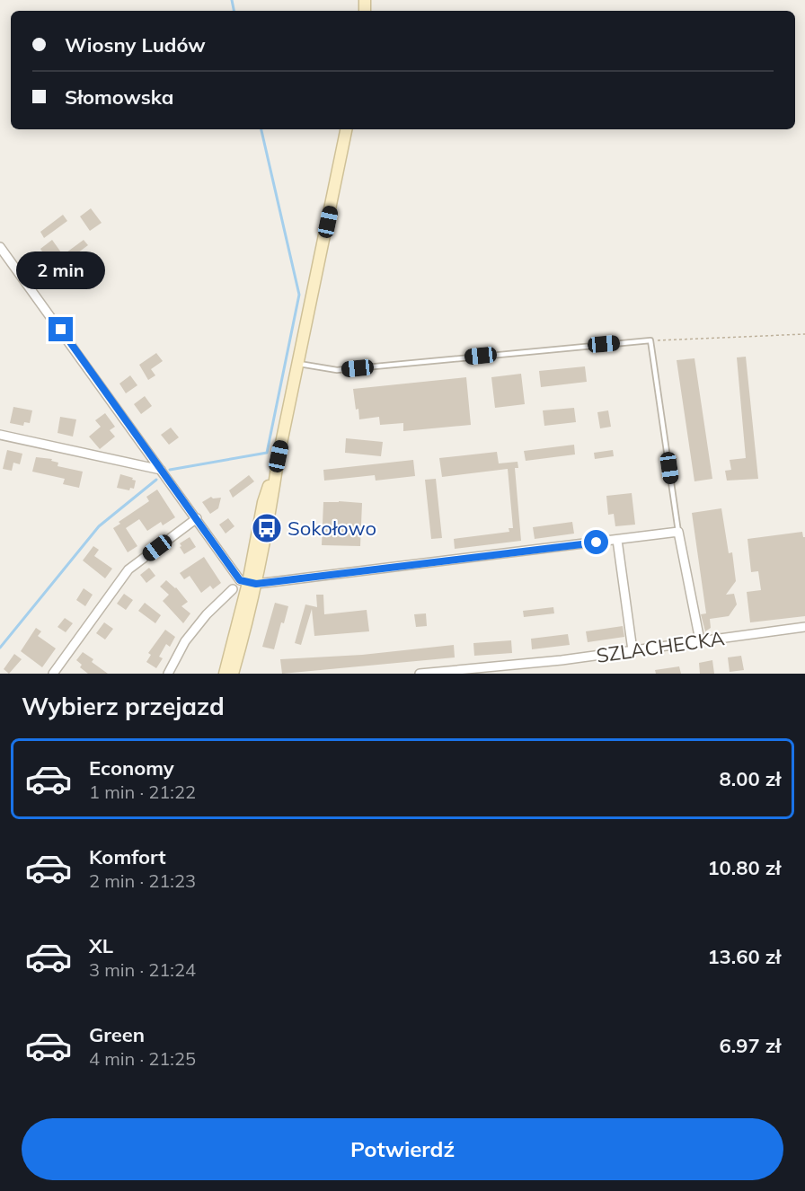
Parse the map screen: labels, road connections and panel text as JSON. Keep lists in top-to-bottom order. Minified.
{"streets":{"street":["SZLACHECKA"]},"places":{"bus stop":["Sokołowo"]},"page":{"banner":["Wiosny Ludów","Słomowska"],"bubble":"2 min","heading":"Wybierz przejazd","list":[{"name":"Economy","note":"1 min · 21:22","value":"8.00 zł"},{"name":"Komfort","note":"2 min · 21:23","value":"10.80 zł"},{"name":"XL","note":"3 min · 21:24","value":"13.60 zł"},{"name":"Green","note":"4 min · 21:25","value":"6.97 zł"}],"buttons":"Potwierdź"}}
